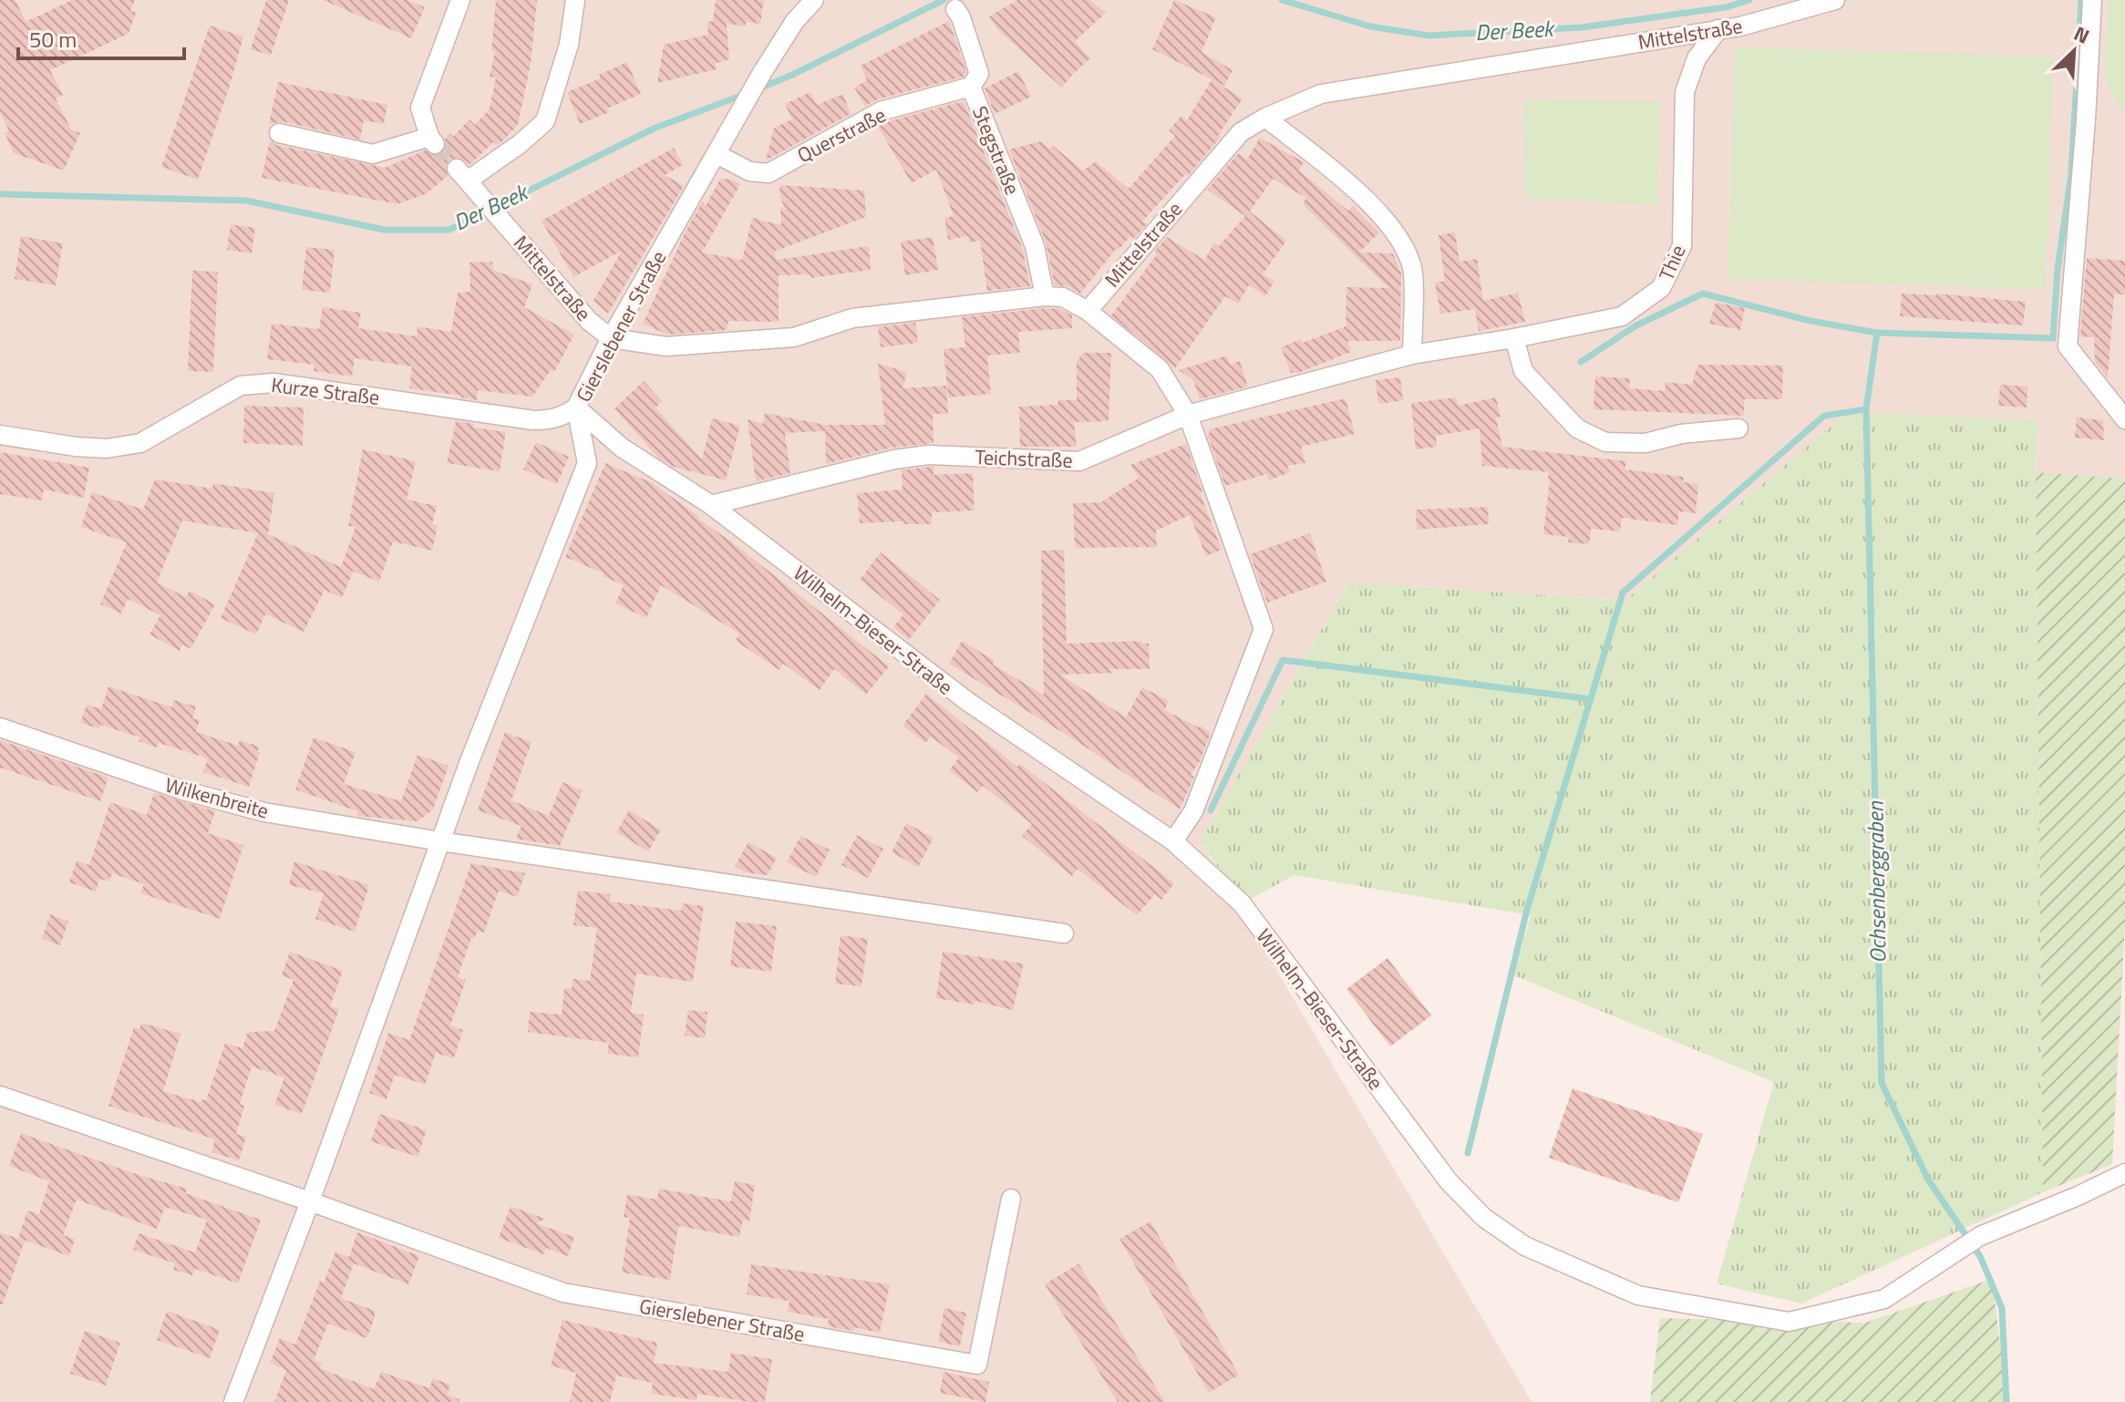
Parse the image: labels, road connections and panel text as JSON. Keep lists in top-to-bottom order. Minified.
{"streets":{"street":["Mittelstraße","Querstraße","Stegstraße","Thie","Gierslebener Straße","Kurze Straße","Teichstraße","Wilhelm-Bieser-Straße","Wilkenbreite"]},"crossings":[["Mittelstraße","Thie"],["Mittelstraße","Gierslebener Straße"],["Querstraße","Stegstraße"],["Querstraße","Gierslebener Straße"],["Thie","Teichstraße"],["Gierslebener Straße","Kurze Straße"],["Gierslebener Straße","Wilhelm-Bieser-Straße"],["Gierslebener Straße","Wilkenbreite"],["Kurze Straße","Wilhelm-Bieser-Straße"],["Teichstraße","Wilhelm-Bieser-Straße"]],"water":["Der Beek","Ochsenberggraben"],"scale_bar":"50 m","north":"top right"}
